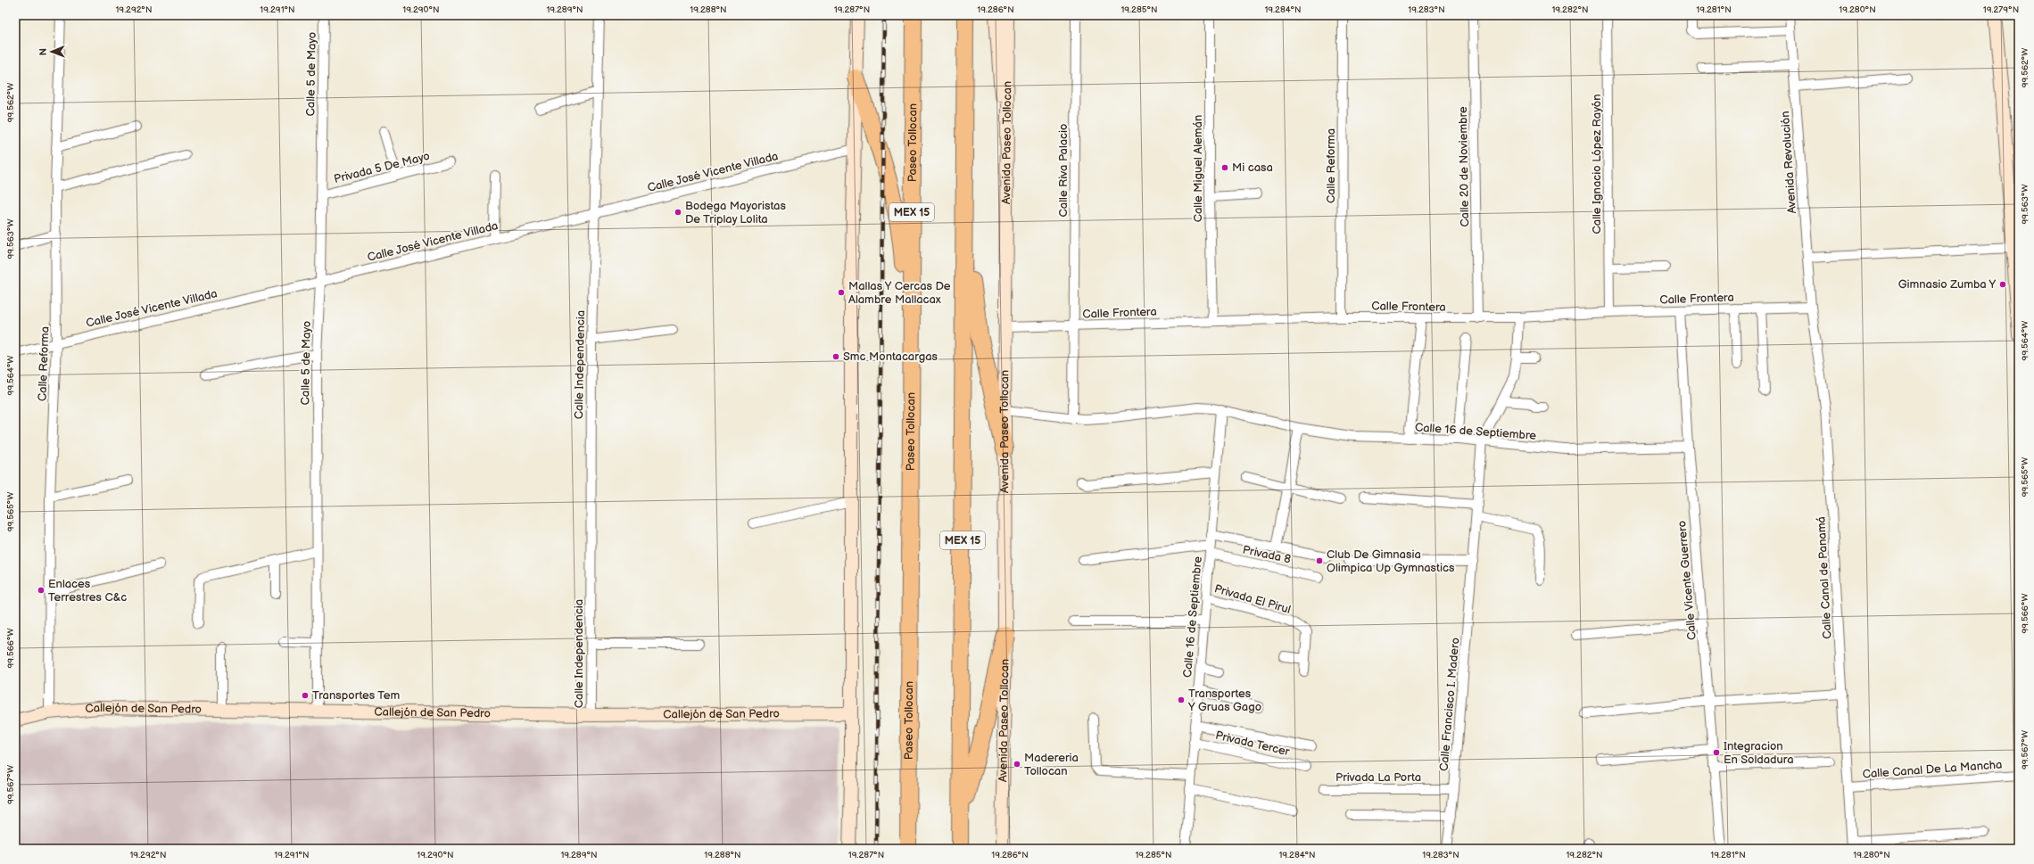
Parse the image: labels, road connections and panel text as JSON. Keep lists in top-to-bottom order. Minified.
{"streets":{"highway":["Paseo Tollocan","MEX 15"],"main road":["Avenida Paseo Tollocan","Callejón de San Pedro"],"street":["Calle 5 de Mayo","Avenida Revolución","Calle Ignacio López Rayón","Calle Reforma","Calle 20 de Noviembre","Privada 5 De Mayo","Calle Miguel Alemán","Calle Riva Palacio","Calle José Vicente Villada","Calle Frontera","Calle Independencia","Calle 16 de Septiembre","Privada 8","Calle Canal de Panamá","Calle Vicente Guerrero","Privada El Pirul","Calle Francisco I. Madero","Privada Tercer","Calle Canal De La Mancha","Privada La Porta"]},"crossings":[["Calle 5 de Mayo","Privada 5 De Mayo"],["Calle 5 de Mayo","Calle José Vicente Villada"],["Calle 5 de Mayo","Callejón de San Pedro"],["Avenida Paseo Tollocan","Calle Frontera"],["Avenida Paseo Tollocan","Calle 16 de Septiembre"],["Avenida Revolución","Calle Frontera"],["Avenida Revolución","Calle Canal de Panamá"],["Calle Ignacio López Rayón","Calle Frontera"],["Calle Reforma","Calle José Vicente Villada"],["Calle Reforma","Calle Frontera"],["Calle Reforma","Callejón de San Pedro"],["Calle 20 de Noviembre","Calle Frontera"],["Calle Miguel Alemán","Calle Frontera"],["Calle Riva Palacio","Calle Frontera"],["Calle Riva Palacio","Calle 16 de Septiembre"],["Calle José Vicente Villada","Calle Independencia"],["Calle Frontera","Calle Canal de Panamá"],["Calle Frontera","Calle Vicente Guerrero"],["Calle Frontera","Calle Francisco I. Madero"],["Calle Independencia","Callejón de San Pedro"],["Calle 16 de Septiembre","Privada 8"],["Calle 16 de Septiembre","Calle Vicente Guerrero"],["Calle 16 de Septiembre","Privada El Pirul"],["Calle 16 de Septiembre","Calle Francisco I. Madero"],["Calle 16 de Septiembre","Privada Tercer"],["Calle Canal de Panamá","Calle Canal De La Mancha"],["Calle Francisco I. Madero","Privada La Porta"]],"places":["Mi casa","Bodega Mayoristas De Triplay Lolita","Gimnasio Zumba Y","Mallas Y Cercas De Alambre Mallacax","Smc Montacargas","Club De Gimnasia Olimpica Up Gymnastics","Enlaces Terrestres C&c","Transportes Tem","Transportes Y Gruas Gago","Integracion En Soldadura","Madereria Tollocan"],"north":"left","coordinates":["19.292°N","19.291°N","19.290°N","19.289°N","19.288°N","19.287°N","19.286°N","19.285°N","19.284°N","19.283°N","19.282°N","19.281°N","19.280°N","19.279°N","99.562°W","99.563°W","99.564°W","99.565°W","99.566°W","99.567°W"]}
